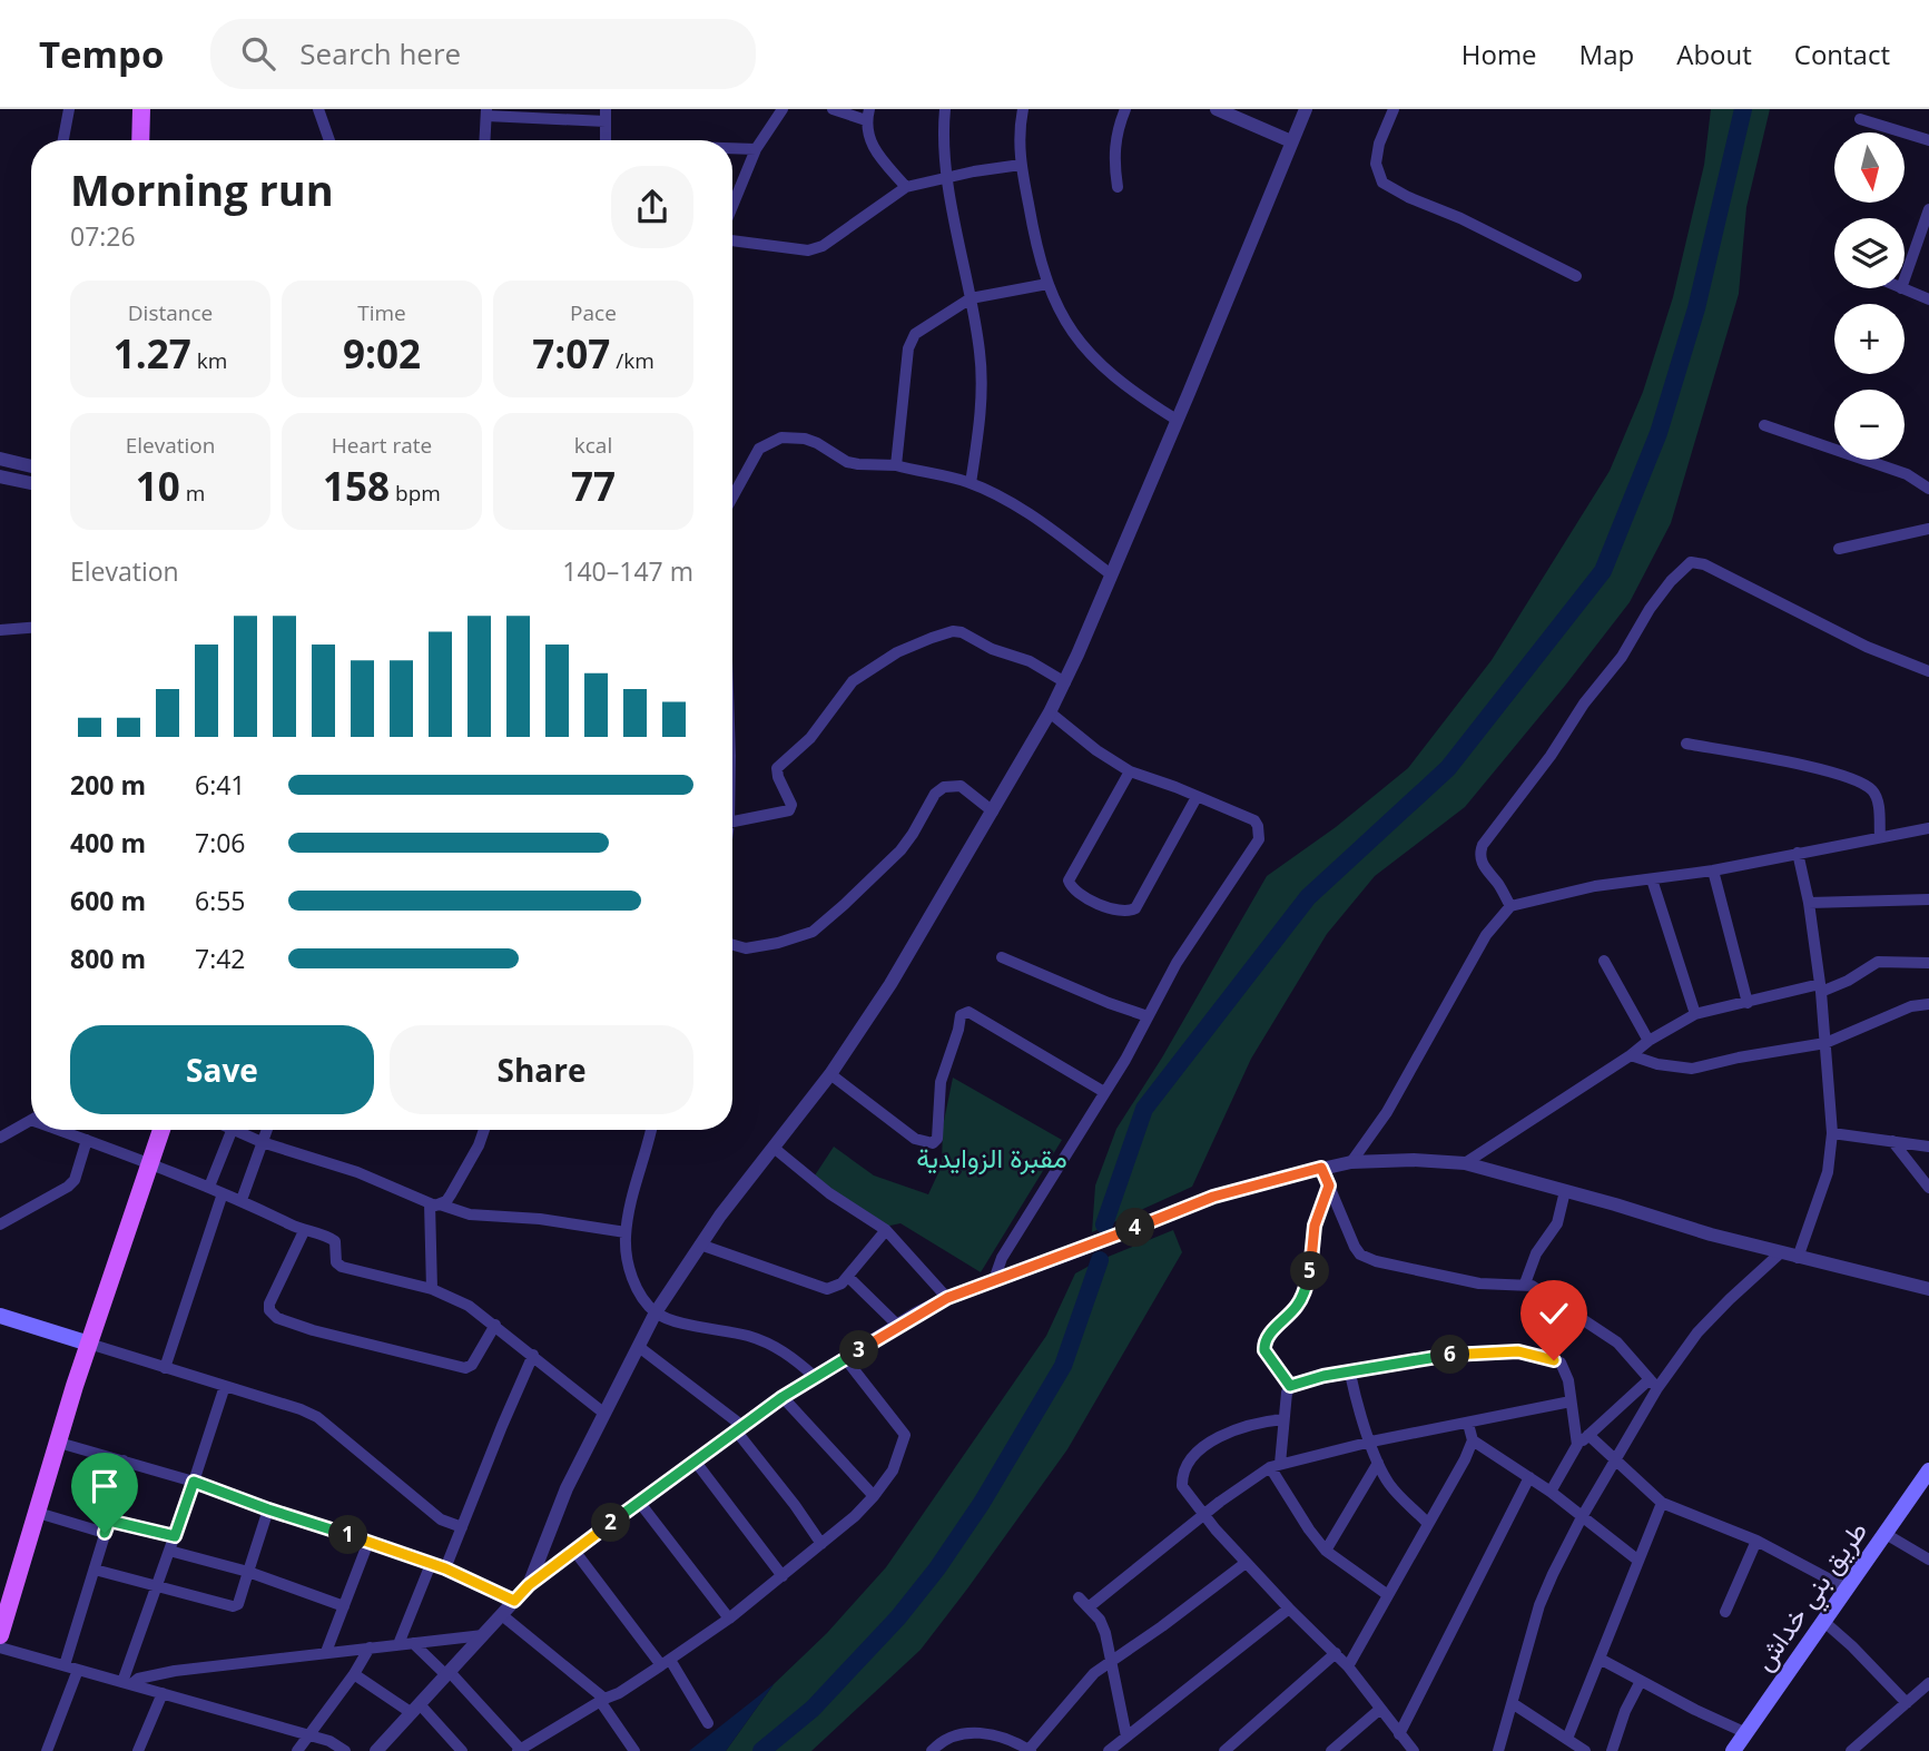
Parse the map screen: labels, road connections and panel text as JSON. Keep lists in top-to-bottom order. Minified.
{"streets":{"main road":["طريق بني خداش"]},"parks":["مقبرة الزوايدية"],"north":"bottom","page":{"header":"Tempo","search":"Search here","nav":["Home","Map","About","Contact"],"map_buttons":["+","−"],"heading":["Morning run","07:26"],"stats":[["Distance","1.27 km"],["Time","9:02"],["Pace","7:07 /km"],["Elevation","10 m"],["Heart rate","158 bpm"],["kcal","77"]],"chart":["Elevation","140–147 m"],"list":[{"name":"200 m","note":"6:41"},{"name":"400 m","note":"7:06"},{"name":"600 m","note":"6:55"},{"name":"800 m","note":"7:42"}],"buttons":["Save","Share"],"pins":["4","5","3","6","2","1"]}}
